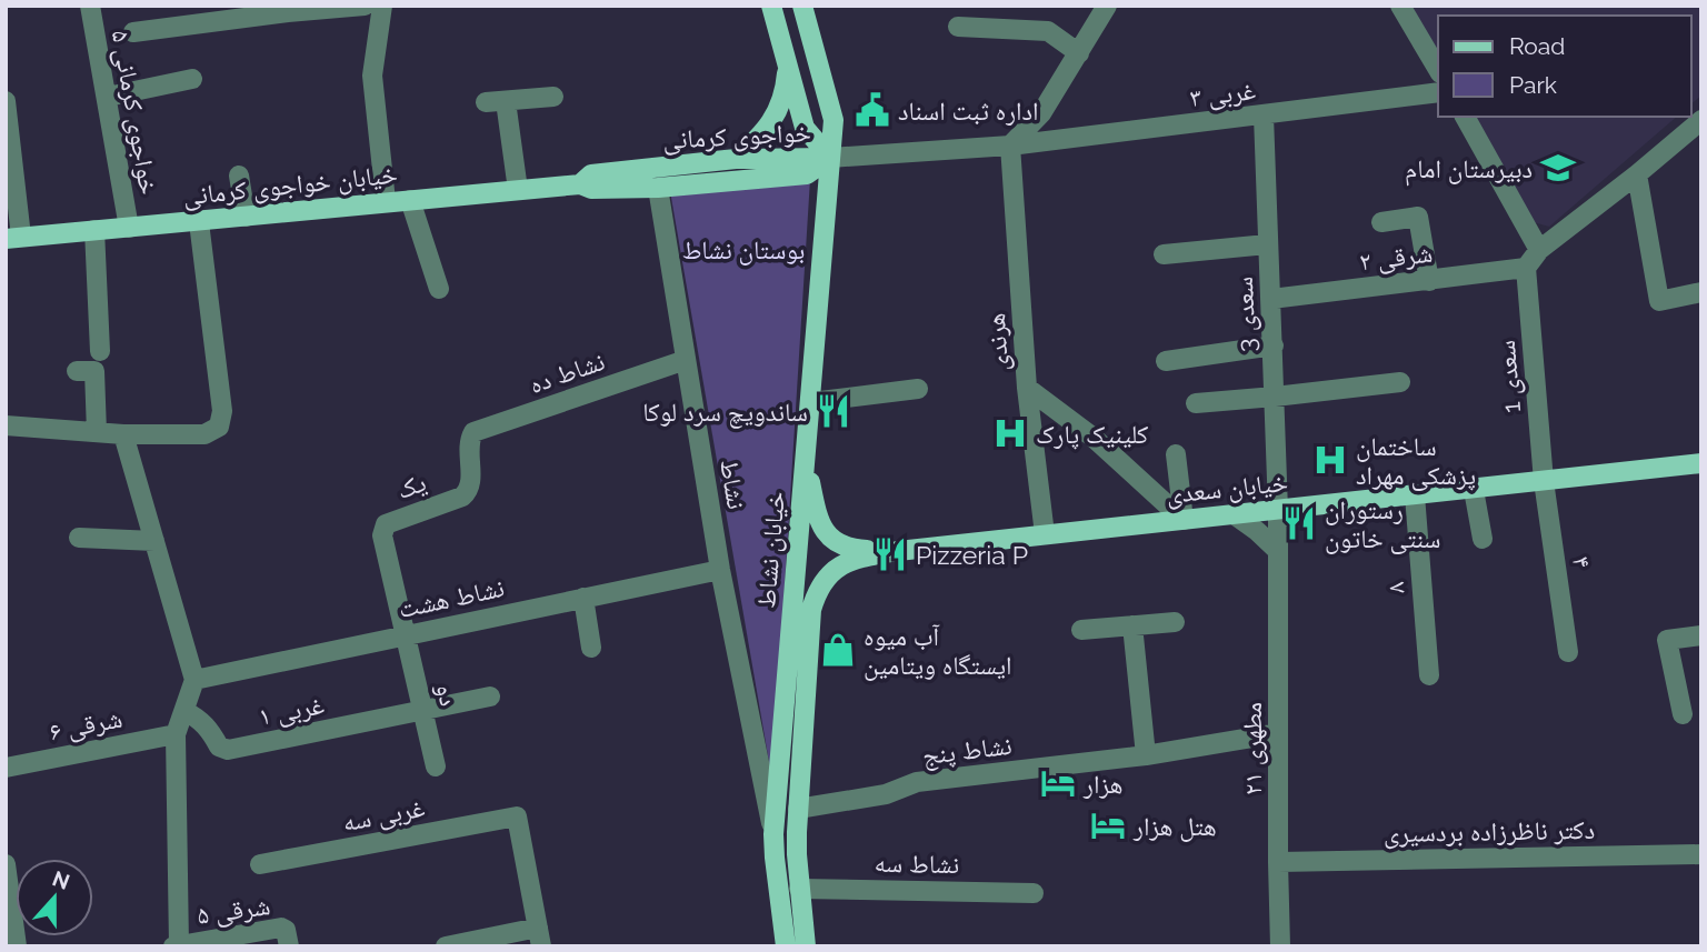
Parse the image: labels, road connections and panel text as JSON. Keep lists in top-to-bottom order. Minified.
{"streets":{"main road":["خواجوی کرمانی","خیابان خواجوی کرمانی","خیابان سعدی","خیابان نشاط"],"street":["۳ غربی","خواجوی کرمانی ۵","شرقی ۲","سعدی 3","هرندی","نشاط ده","سعدی 1","نشاط","یک","۴","۸","نشاط هشت","دو","غربی ۱","شرقی ۶","مطهری ۲۱","نشاط پنج","غربی سه","دکتر ناظرزاده بردسیری","نشاط سه","شرقی ۵"]},"crossings":[["۳ غربی","خواجوی کرمانی"],["۳ غربی","سعدی 3"],["۳ غربی","هرندی"],["۳ غربی","خیابان نشاط"],["خواجوی کرمانی ۵","خیابان خواجوی کرمانی"],["خواجوی کرمانی","خیابان خواجوی کرمانی"],["خواجوی کرمانی","نشاط"],["خواجوی کرمانی","خیابان نشاط"],["شرقی ۲","سعدی 3"],["شرقی ۲","سعدی 1"],["سعدی 3","خیابان سعدی"],["سعدی 3","مطهری ۲۱"],["هرندی","خیابان سعدی"],["نشاط ده","نشاط"],["نشاط ده","یک"],["سعدی 1","خیابان سعدی"],["سعدی 1","۴"],["نشاط","خیابان نشاط"],["نشاط","نشاط هشت"],["یک","نشاط هشت"],["یک","دو"],["خیابان سعدی","۴"],["خیابان سعدی","۸"],["خیابان سعدی","مطهری ۲۱"],["نشاط هشت","دو"],["دو","غربی ۱"],["مطهری ۲۱","دکتر ناظرزاده بردسیری"]],"parks":["بوستان نشاط"],"places":{"public building":["اداره ثبت اسناد"],"school or university":["دبیرستان امام"],"restaurant":["ساندویچ سرد لوکا","رستوران سنتی خاتون","Pizzeria P"],"hospital":["کلینیک پارک","ساختمان پزشکی مهراد"],"shop":["آب میوه ایستگاه ویتامین"],"hotel":["هزار","هتل هزار"]},"legend":["Road","Park"],"north":"top"}
